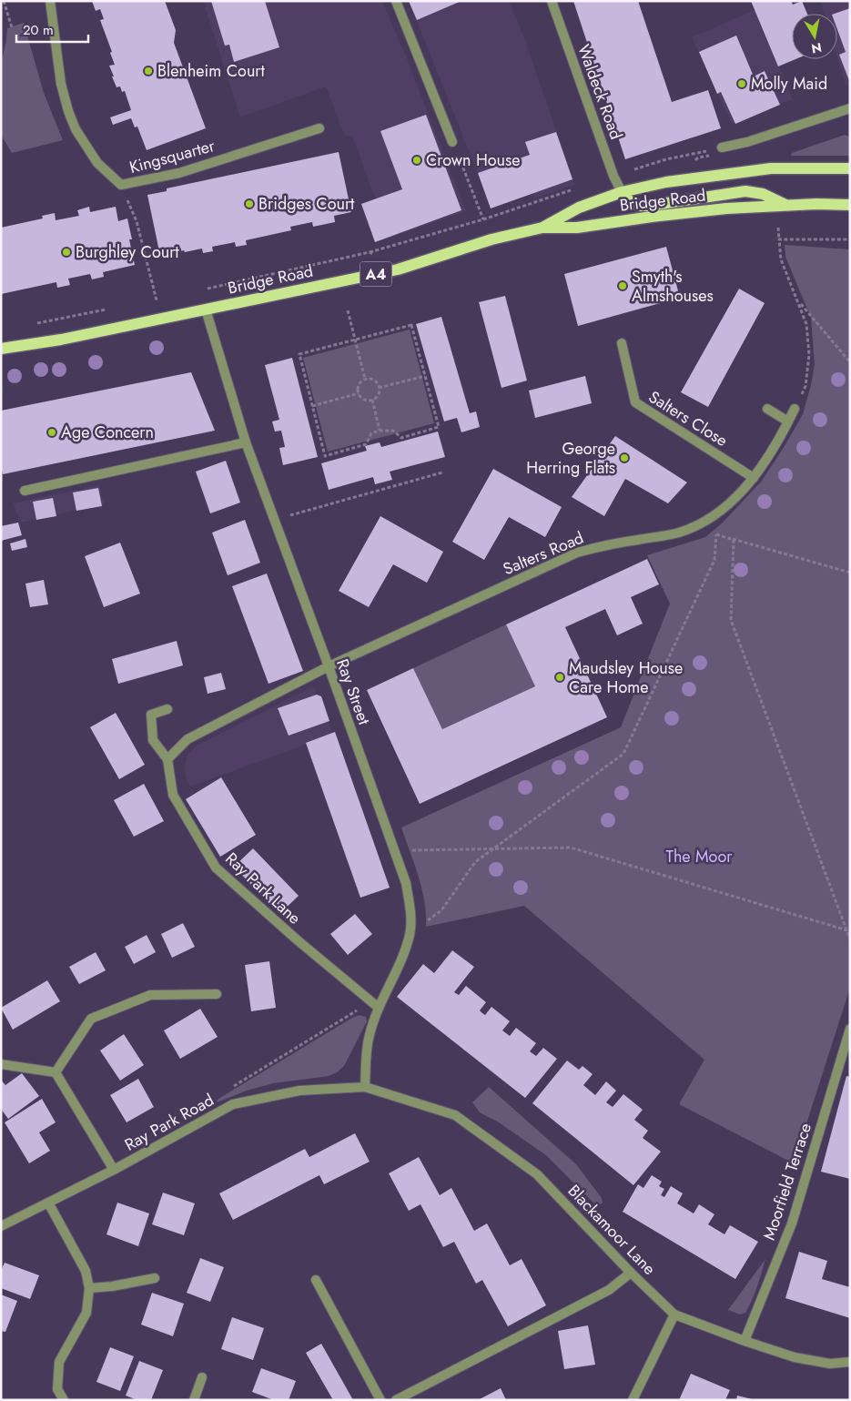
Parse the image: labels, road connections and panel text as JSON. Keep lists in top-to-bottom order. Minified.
{"streets":{"main road":["Bridge Road","A4"],"street":["Waldeck Road","Kingsquarter","Salters Close","Salters Road","Ray Street","Ray Park Lane","Ray Park Road","Moorfield Terrace","Blackamoor Lane"]},"crossings":[["Waldeck Road","Bridge Road"],["Bridge Road","Ray Street"],["Salters Close","Salters Road"],["Salters Road","Ray Street"],["Ray Street","Ray Park Lane"],["Ray Street","Ray Park Road"],["Ray Street","Blackamoor Lane"],["Ray Park Road","Blackamoor Lane"],["Moorfield Terrace","Blackamoor Lane"]],"parks":["The Moor"],"places":["Blenheim Court","Molly Maid","Crown House","Bridges Court","Burghley Court","Smyth's Almshouses","Age Concern","George Herring Flats","Maudsley House Care Home"],"scale_bar":"20 m","north":"bottom"}
